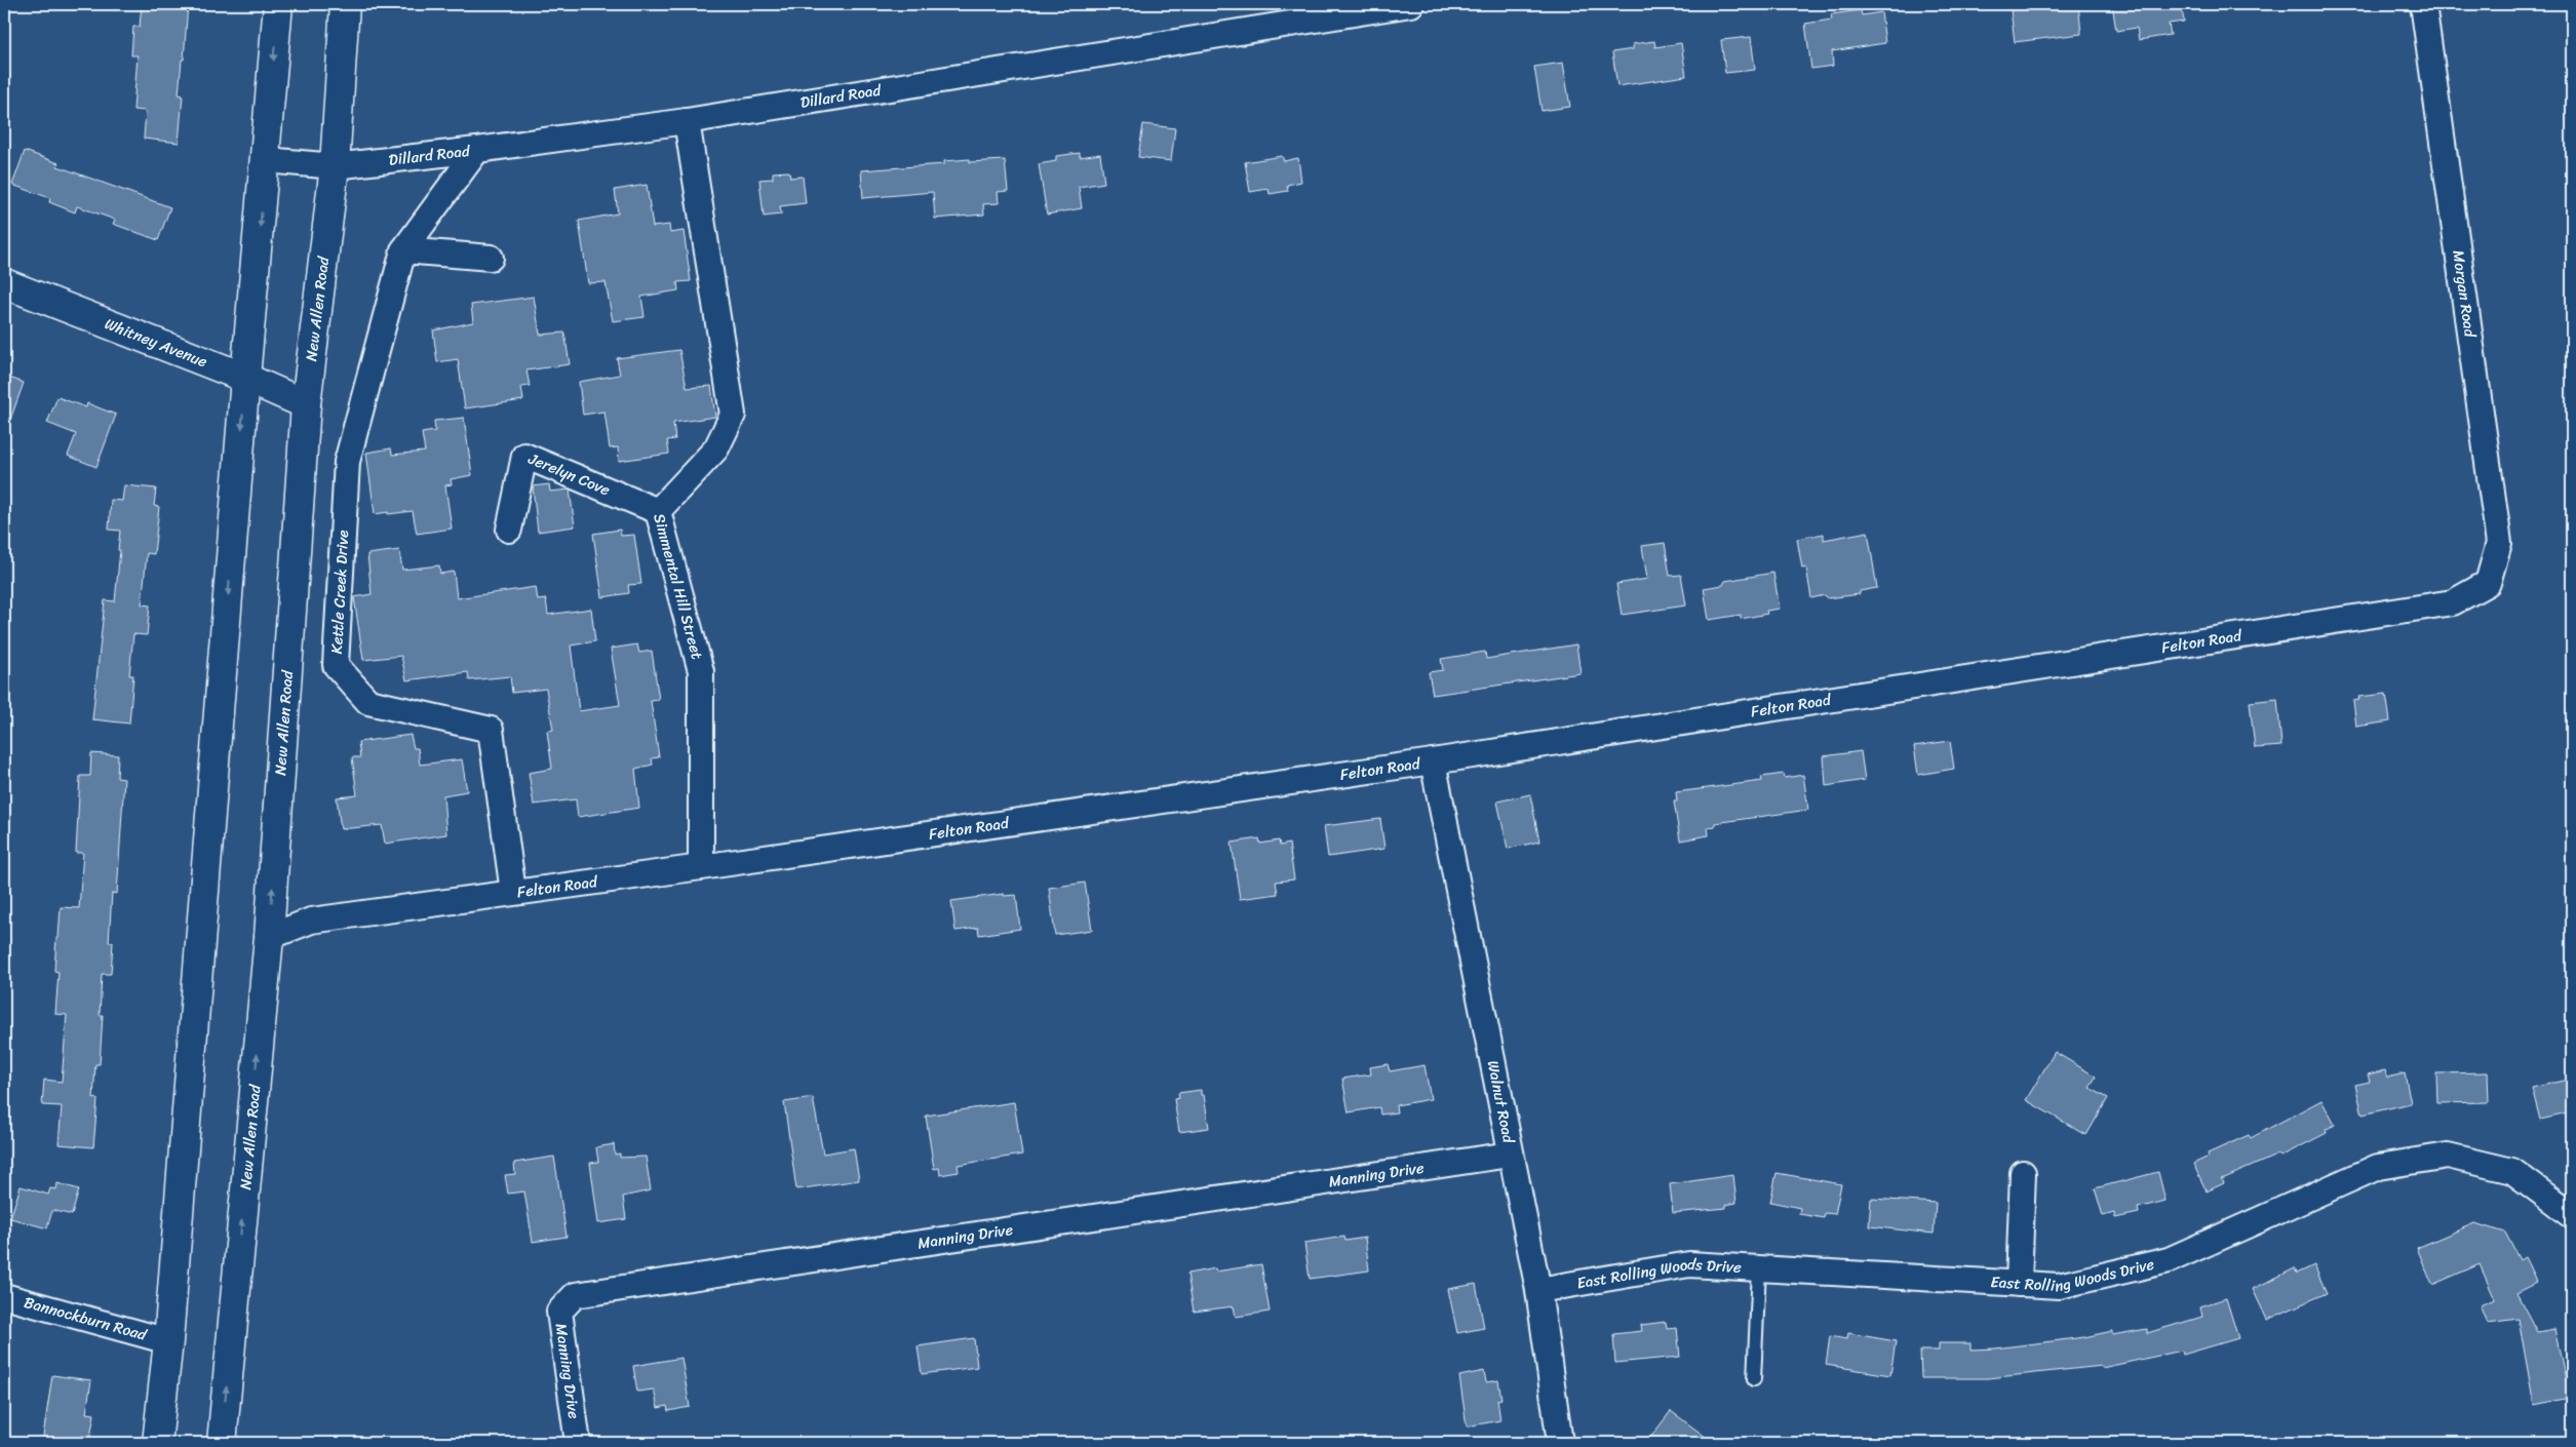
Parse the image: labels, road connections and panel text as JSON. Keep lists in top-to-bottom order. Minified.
{"streets":{"main road":["New Allen Road","Whitney Avenue"],"street":["Dillard Road","Morgan Road","Jerelyn Cove","Simmental Hill Street","Kettle Creek Drive","Felton Road","Walnut Road","Manning Drive","East Rolling Woods Drive","Bannockburn Road"]},"crossings":[["Dillard Road","New Allen Road"],["Dillard Road","Simmental Hill Street"],["Dillard Road","Kettle Creek Drive"],["Morgan Road","Felton Road"],["New Allen Road","Whitney Avenue"],["New Allen Road","Felton Road"],["Jerelyn Cove","Simmental Hill Street"],["Simmental Hill Street","Felton Road"],["Kettle Creek Drive","Felton Road"],["Felton Road","Walnut Road"],["Walnut Road","Manning Drive"],["Walnut Road","East Rolling Woods Drive"]]}
